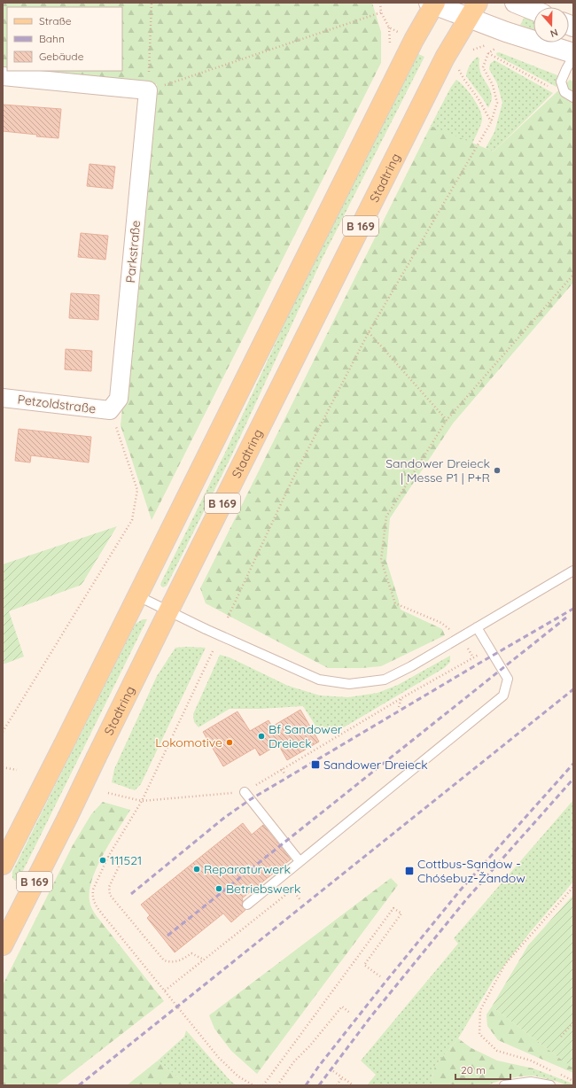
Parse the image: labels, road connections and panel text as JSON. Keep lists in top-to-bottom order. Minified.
{"streets":{"main road":["Stadtring","B 169"],"street":["Parkstraße","Petzoldstraße"]},"crossings":[["Parkstraße","Petzoldstraße"]],"places":{"other":["Sandower Dreieck | Messe P1 | P+R","Bf Sandower Dreieck","Lokomotive","111521","Reparaturwerk","Betriebswerk"],"transit":["Sandower Dreieck","Cottbus-Sandow - Chóśebuz-Žandow"]},"legend":["Straße","Bahn","Gebäude"],"scale_bar":"20 m","north":"bottom"}
